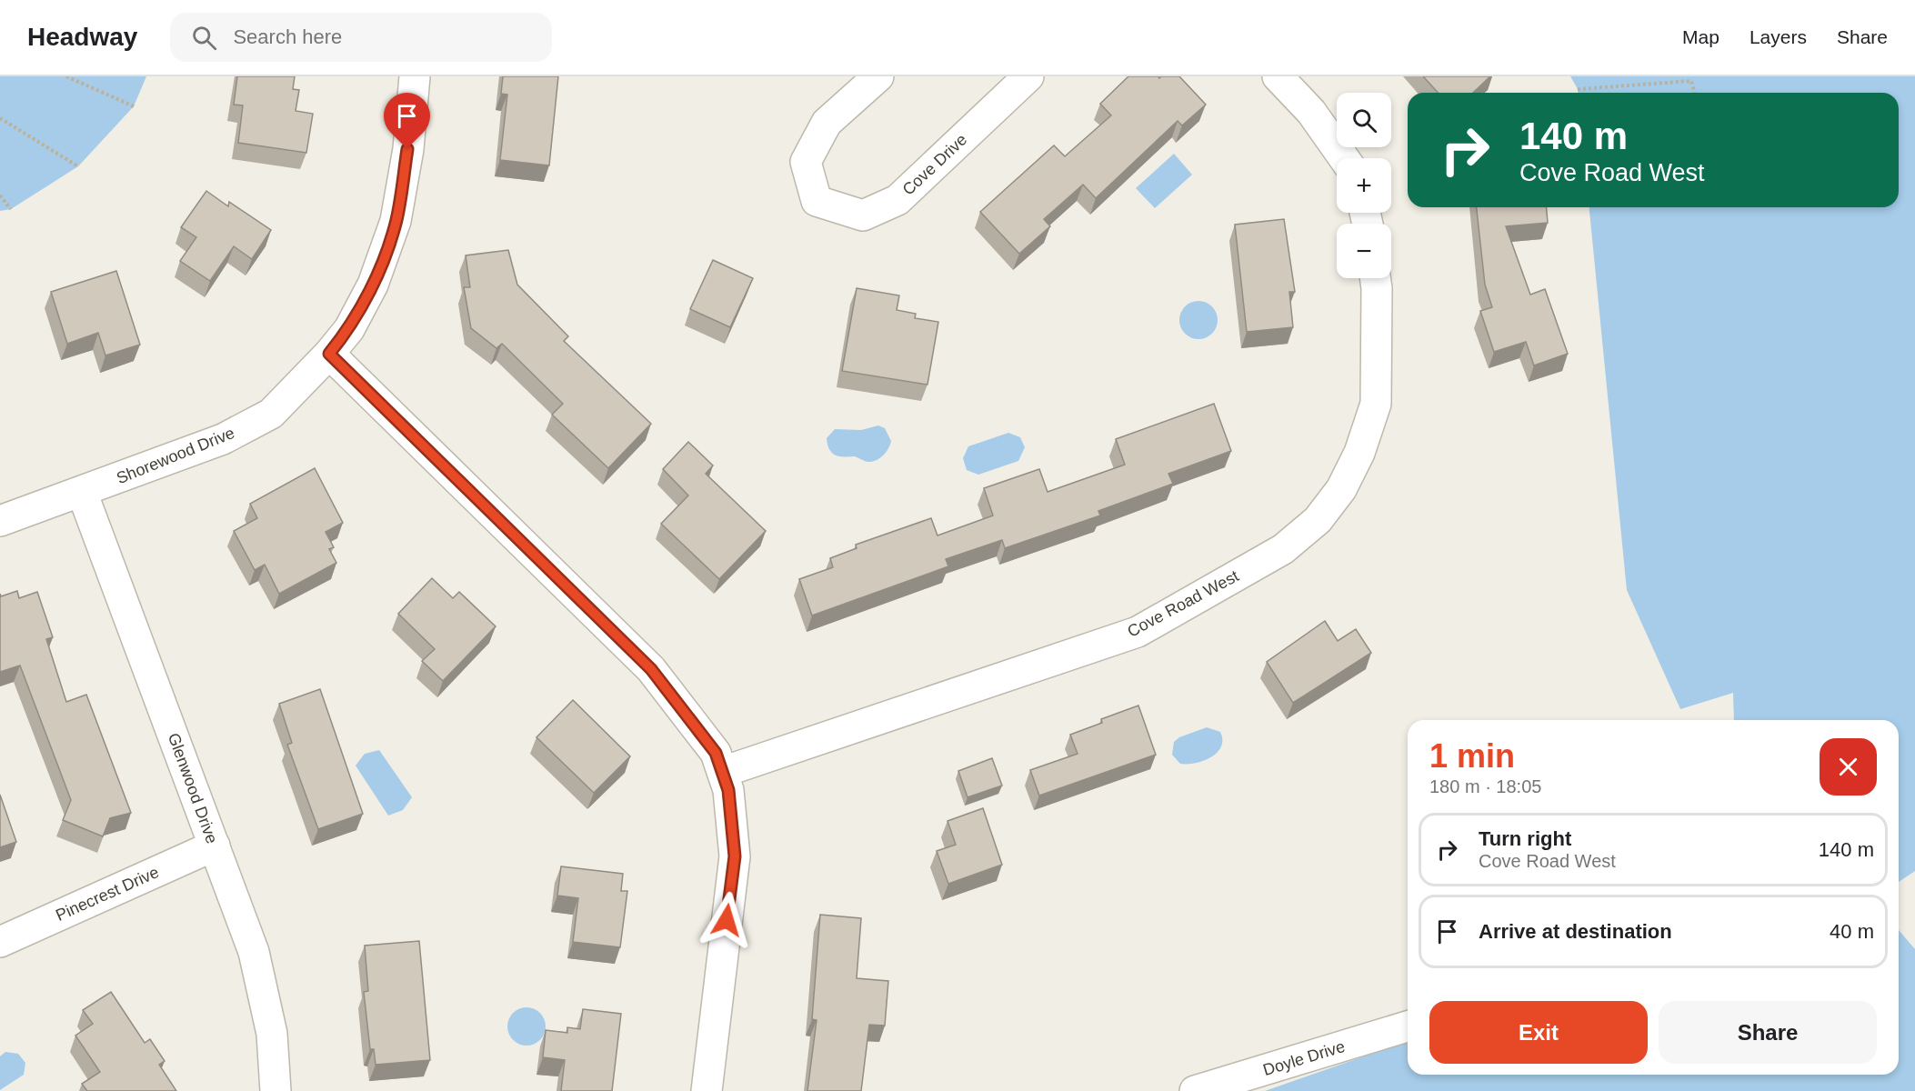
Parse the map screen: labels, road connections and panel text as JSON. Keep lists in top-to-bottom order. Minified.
{"streets":{"street":["Cove Drive","Shorewood Drive","Cove Road West","Glenwood Drive","Pinecrest Drive","Doyle Drive"]},"crossings":[["Shorewood Drive","Glenwood Drive"],["Glenwood Drive","Pinecrest Drive"]],"page":{"header":"Headway","search":"Search here","nav":["Map","Layers","Share"],"map_buttons":["+","−"],"turn":["140 m","Cove Road West"],"heading":["1 min","180 m · 18:05"],"list":[{"name":"Turn right","note":"Cove Road West","value":"140 m"},{"name":"Arrive at destination","value":"40 m"}],"buttons":["Exit","Share"]}}
